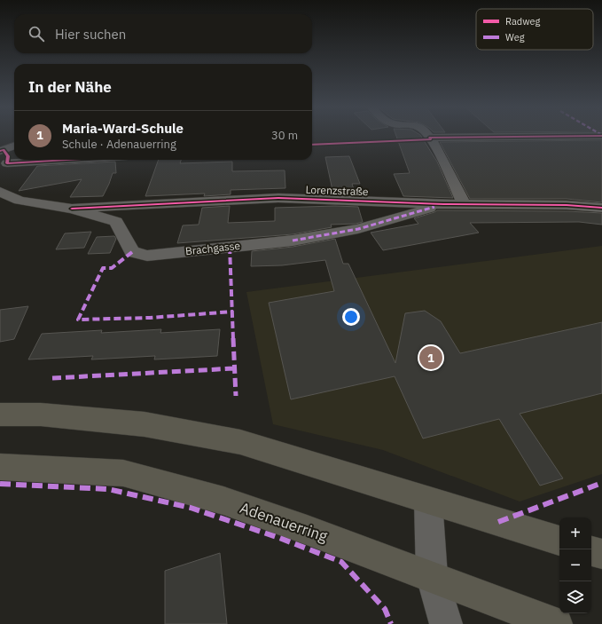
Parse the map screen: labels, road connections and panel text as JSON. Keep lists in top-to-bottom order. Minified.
{"streets":{"main road":["Adenauerring"],"street":["Lorenzstraße","Brachgasse"]},"crossings":[["Lorenzstraße","Brachgasse"]],"legend":["Radweg","Weg"],"page":{"search":"Hier suchen","heading":"In der Nähe","list":[{"mark":"1","name":"Maria-Ward-Schule","note":"Schule · Adenauerring","value":"30 m"}],"pins":"1","map_buttons":["+","−"]}}
